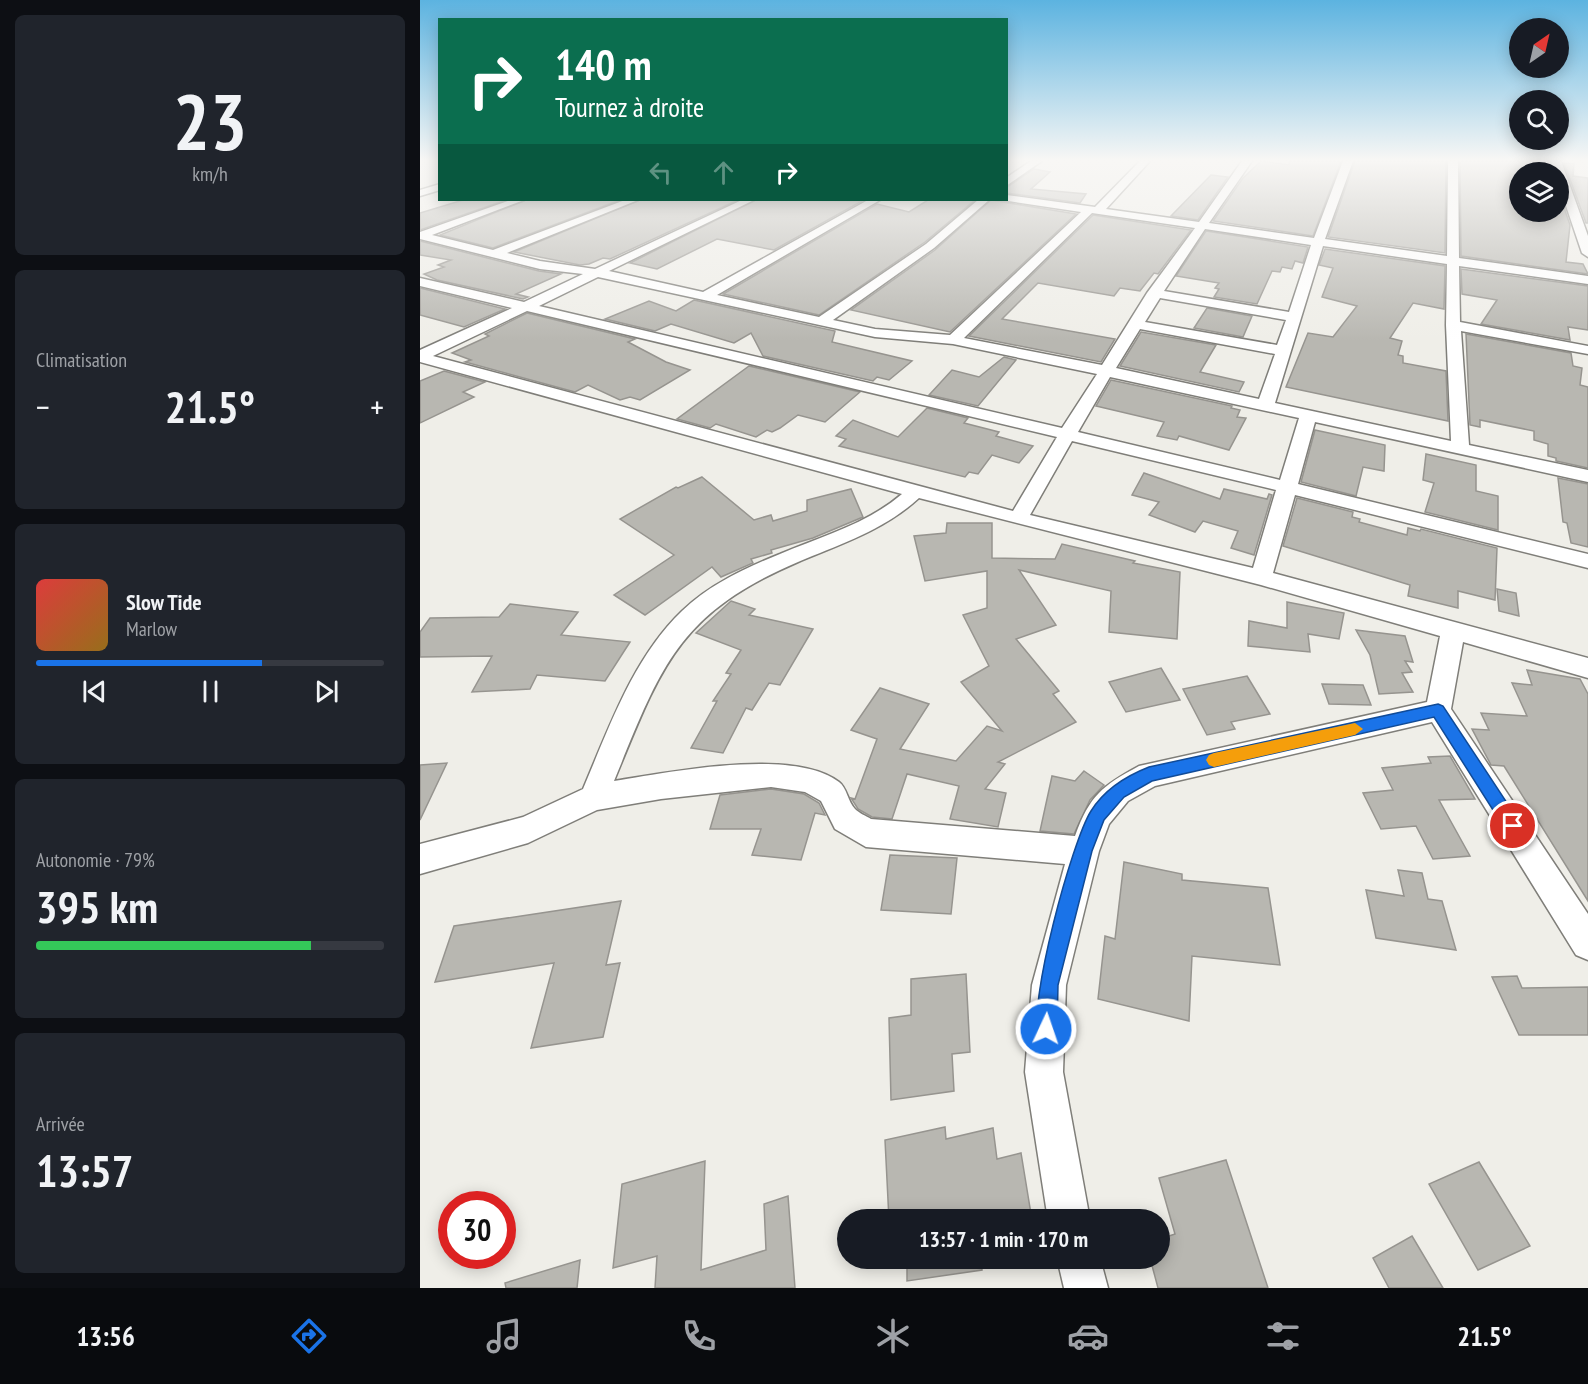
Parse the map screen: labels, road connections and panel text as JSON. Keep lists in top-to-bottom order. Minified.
{"north":"top right","page":{"tile":[["23","km/h"],"Climatisation",["Autonomie · 79%","395 km"],["Arrivée","13:57"]],"turn":["140 m","Tournez à droite"],"heat":["−","21.5°","+"],"song":["Slow Tide","Marlow"],"limit":"30","trip":"13:57 · 1 min · 170 m","tabs":["13:56","21.5°"]}}
